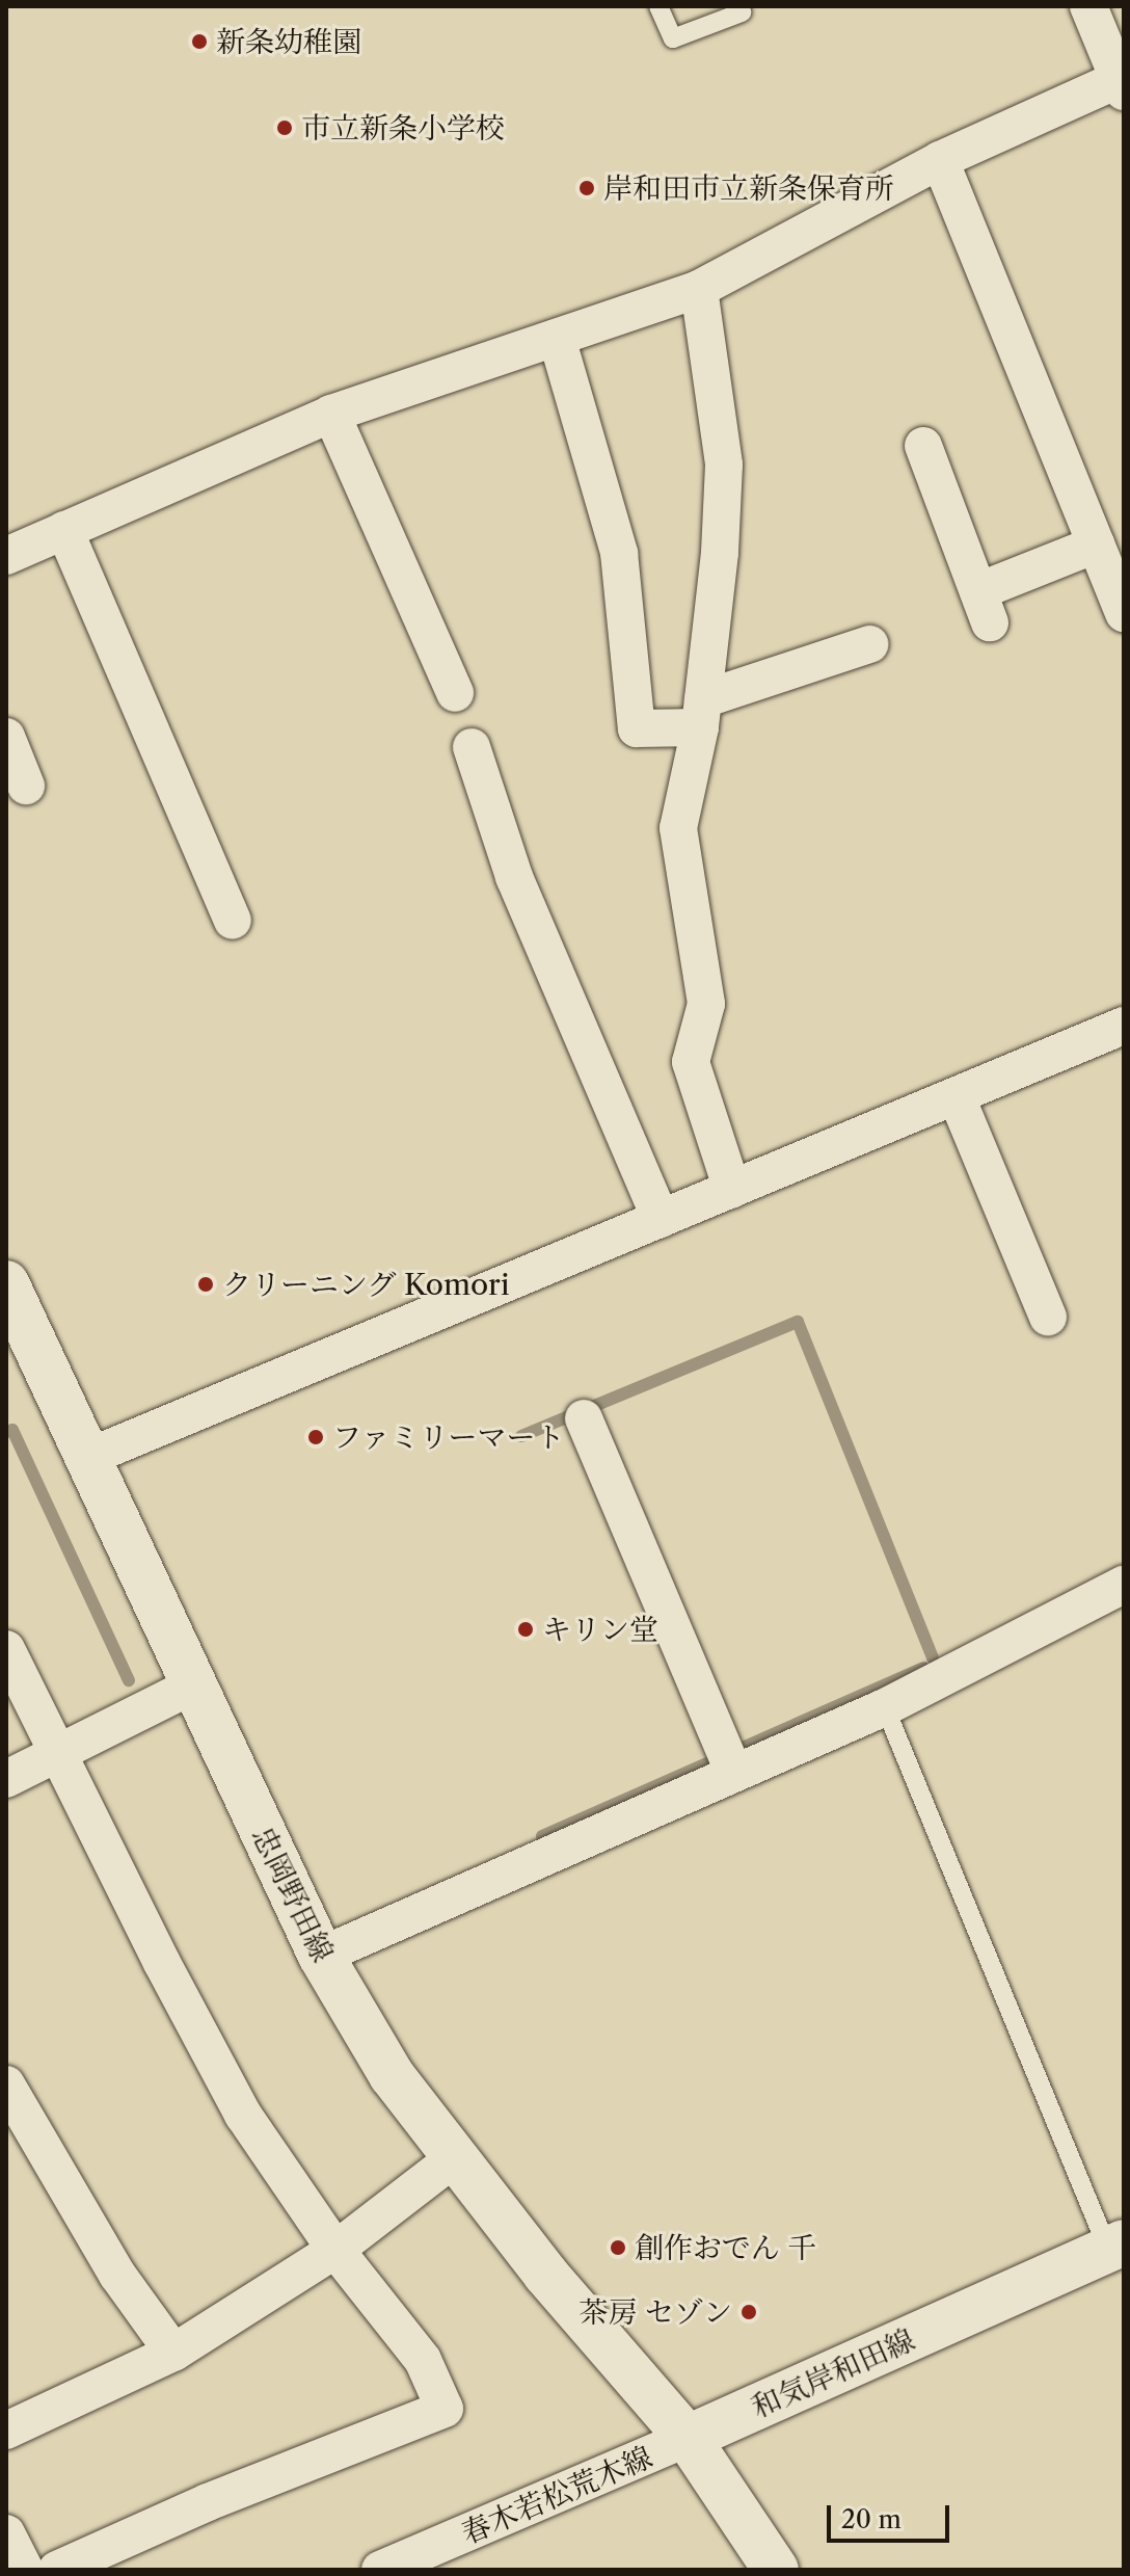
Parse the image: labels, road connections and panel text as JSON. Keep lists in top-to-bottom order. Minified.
{"streets":{"street":["忠岡野田線","和気岸和田線","春木若松荒木線"]},"crossings":[["忠岡野田線","和気岸和田線"],["忠岡野田線","春木若松荒木線"],["和気岸和田線","春木若松荒木線"]],"places":["新条幼稚園","市立新条小学校","岸和田市立新条保育所","クリーニング Komori","ファミリーマート","キリン堂","創作おでん 千","茶房 セゾン"],"scale_bar":"20 m"}
